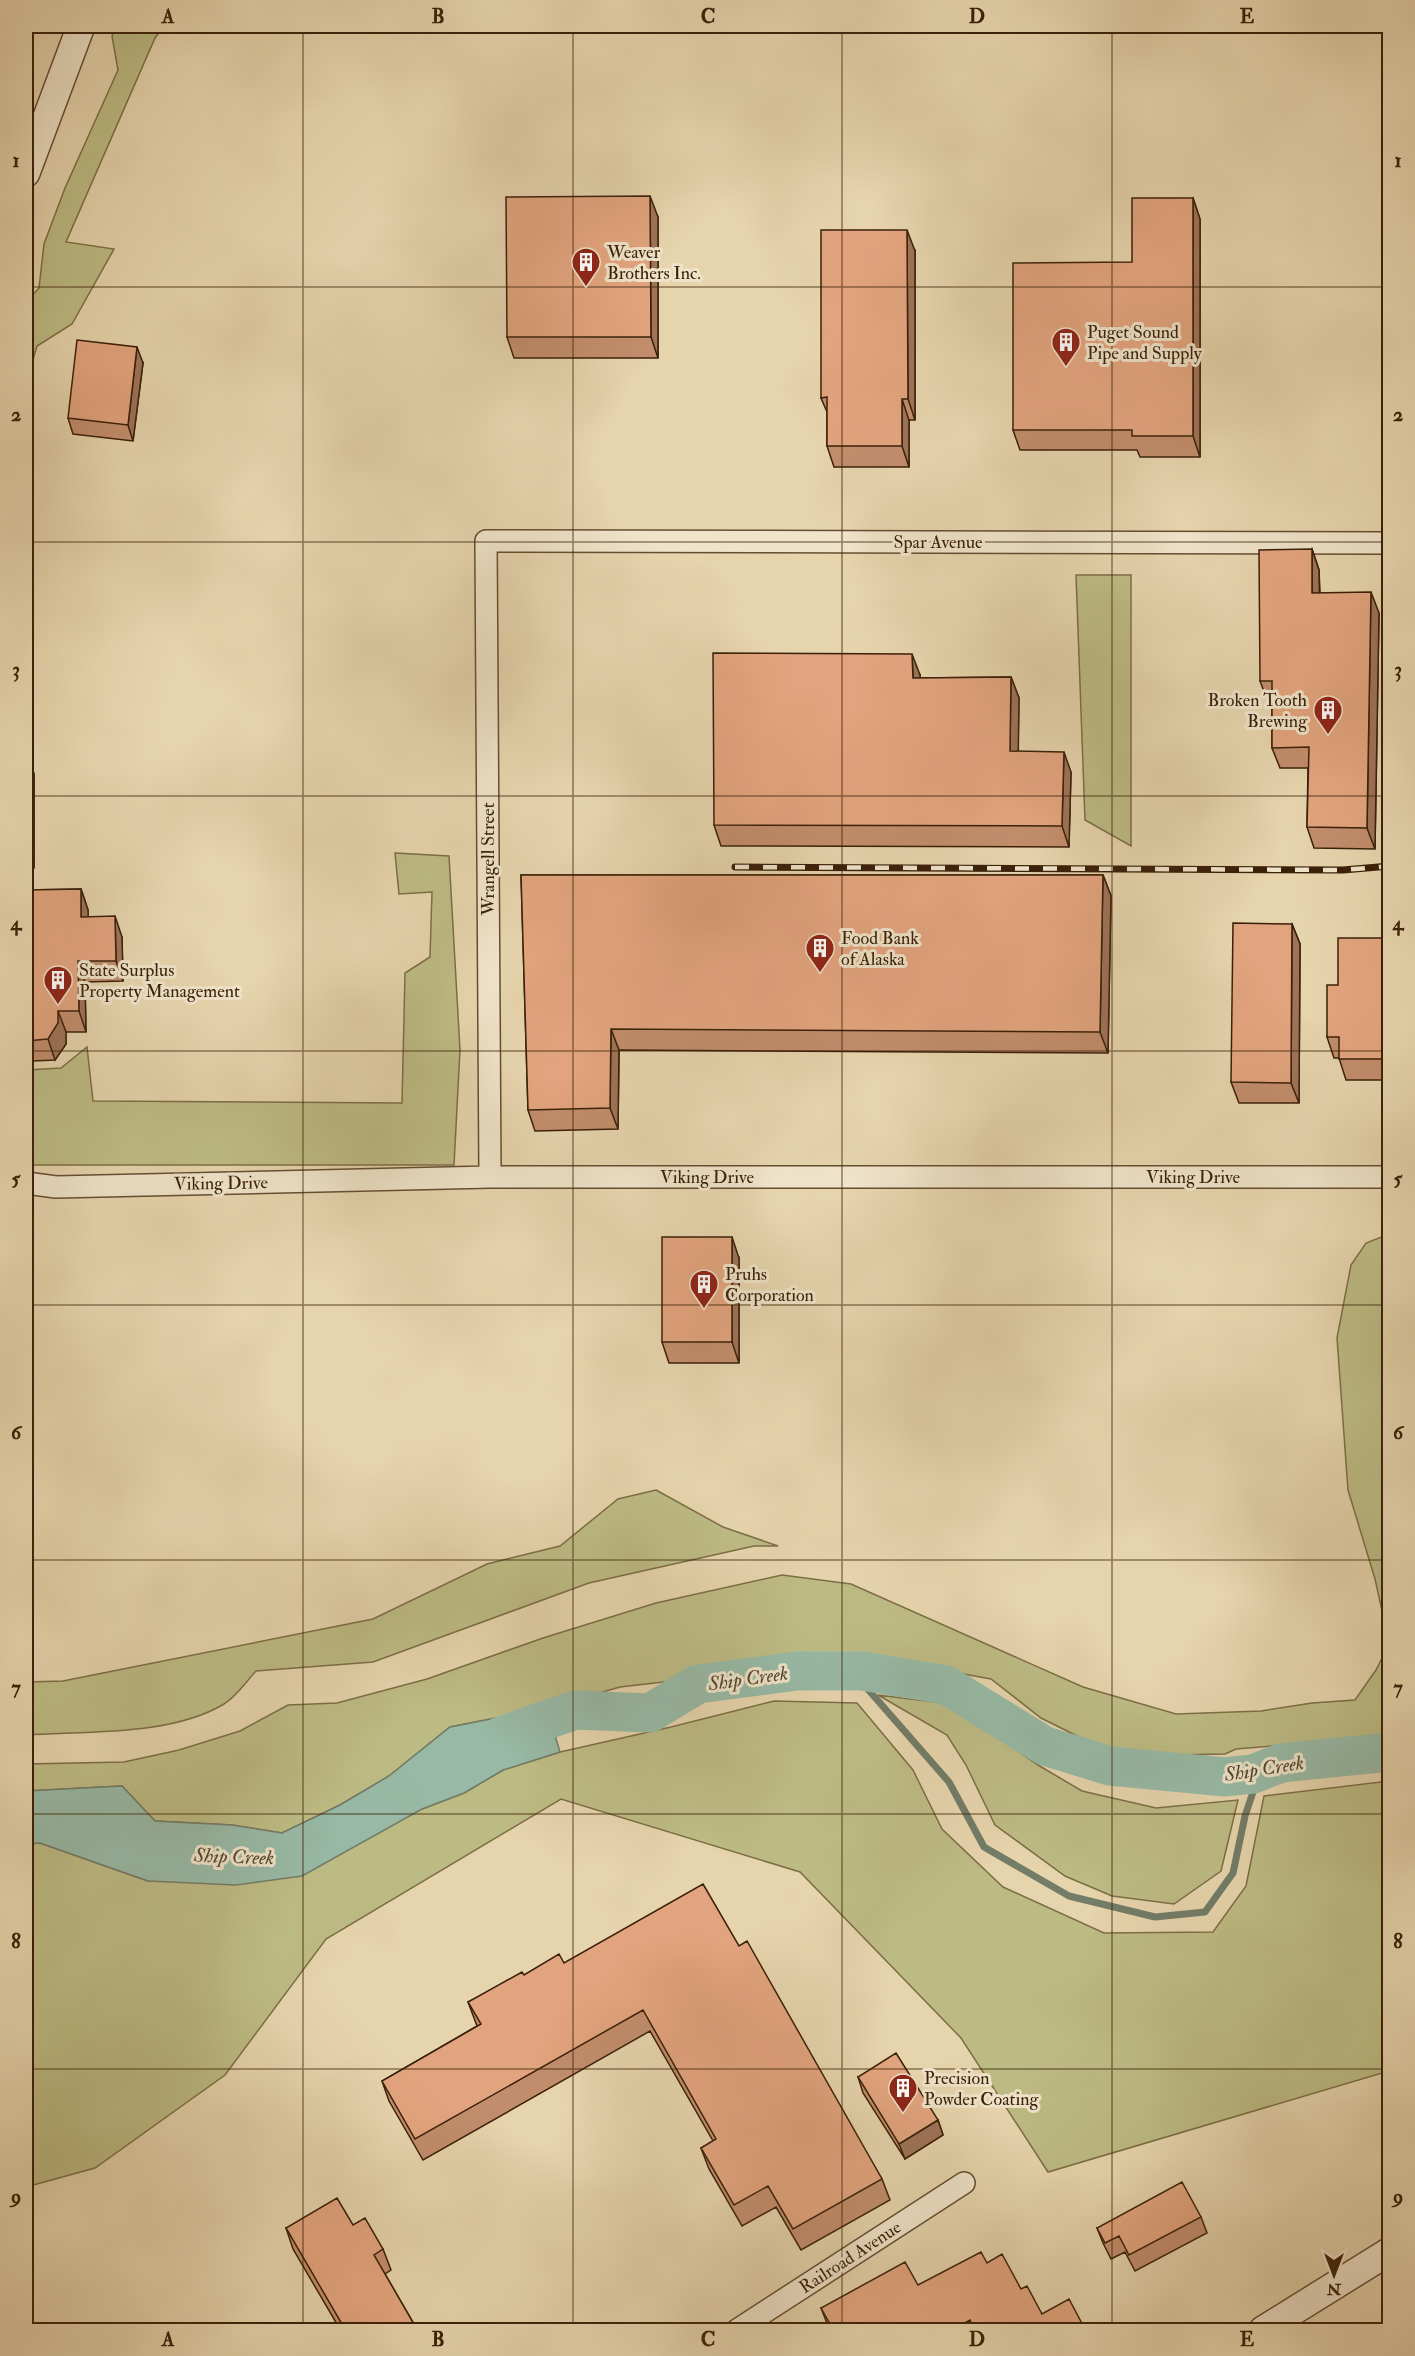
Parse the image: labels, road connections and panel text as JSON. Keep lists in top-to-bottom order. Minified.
{"streets":{"street":["Spar Avenue","Wrangell Street","Viking Drive","Railroad Avenue"]},"crossings":[["Spar Avenue","Wrangell Street"],["Wrangell Street","Viking Drive"]],"water":["Ship Creek"],"places":{"building":["Weaver Brothers Inc.","Puget Sound Pipe and Supply","Broken Tooth Brewing","Food Bank of Alaska","State Surplus Property Management","Pruhs Corporation","Precision Powder Coating"]},"north":"bottom","grid":{"columns":["A","B","C","D","E"],"rows":["1","2","3","4","5","6","7","8","9"]}}
